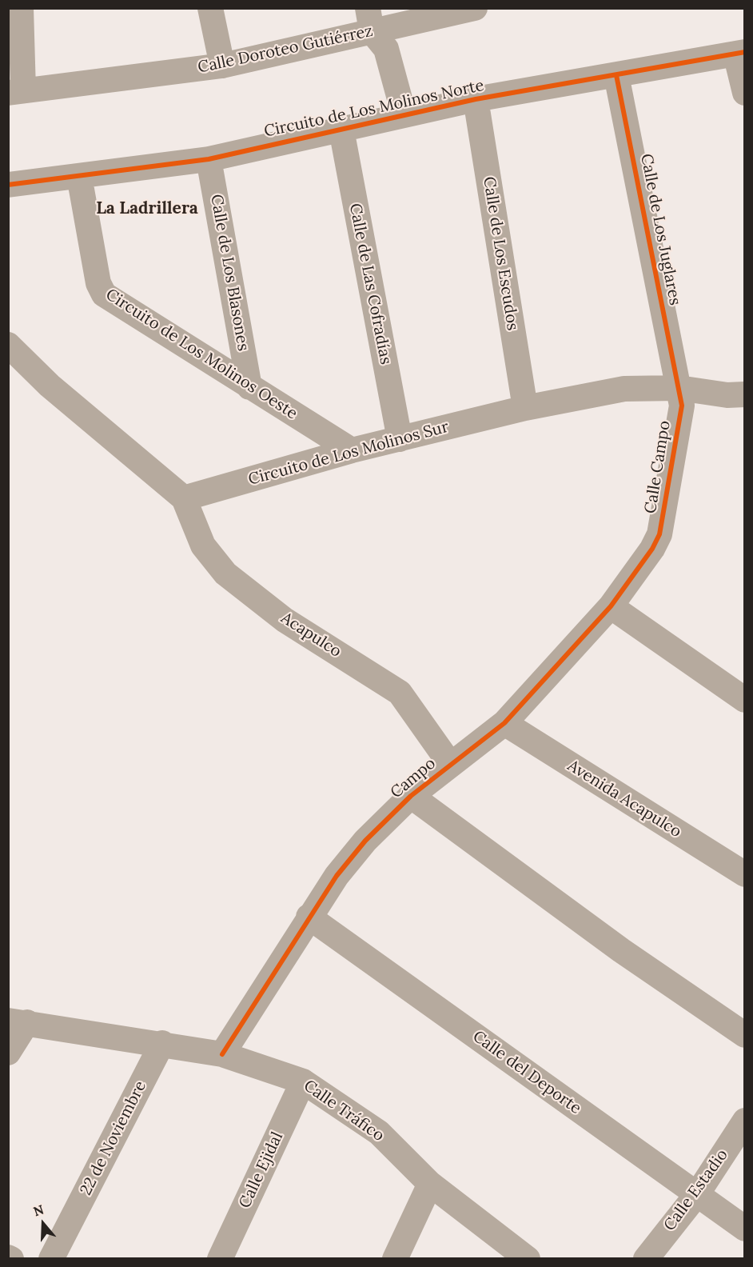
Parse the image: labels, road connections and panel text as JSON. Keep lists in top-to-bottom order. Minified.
{"streets":{"street":["Calle Doroteo Gutiérrez","Circuito de Los Molinos Norte","Calle de Los Juglares","Calle de Los Escudos","Calle de Los Blasones","Calle de Las Cofradías","Circuito de Los Molinos Oeste","Circuito de Los Molinos Sur","Calle Campo","Acapulco","Campo","Avenida Acapulco","Calle del Deporte","Calle Tráfico","22 de Noviembre","Calle Ejidal","Calle Estadio"]},"crossings":[["Circuito de Los Molinos Norte","Calle de Los Juglares"],["Circuito de Los Molinos Norte","Calle de Los Escudos"],["Circuito de Los Molinos Norte","Calle de Los Blasones"],["Circuito de Los Molinos Norte","Calle de Las Cofradías"],["Circuito de Los Molinos Norte","Circuito de Los Molinos Oeste"],["Calle de Los Juglares","Circuito de Los Molinos Sur"],["Calle de Los Juglares","Calle Campo"],["Calle de Los Escudos","Circuito de Los Molinos Sur"],["Calle de Los Blasones","Circuito de Los Molinos Oeste"],["Calle de Las Cofradías","Circuito de Los Molinos Sur"],["Circuito de Los Molinos Oeste","Circuito de Los Molinos Sur"],["Circuito de Los Molinos Sur","Calle Campo"],["Circuito de Los Molinos Sur","Acapulco"],["Calle Campo","Campo"],["Acapulco","Campo"],["Campo","Avenida Acapulco"],["Campo","Calle del Deporte"],["Campo","Calle Tráfico"],["Calle del Deporte","Calle Estadio"],["Calle Tráfico","22 de Noviembre"],["Calle Tráfico","Calle Ejidal"]],"districts":["La Ladrillera"],"north":"top"}
